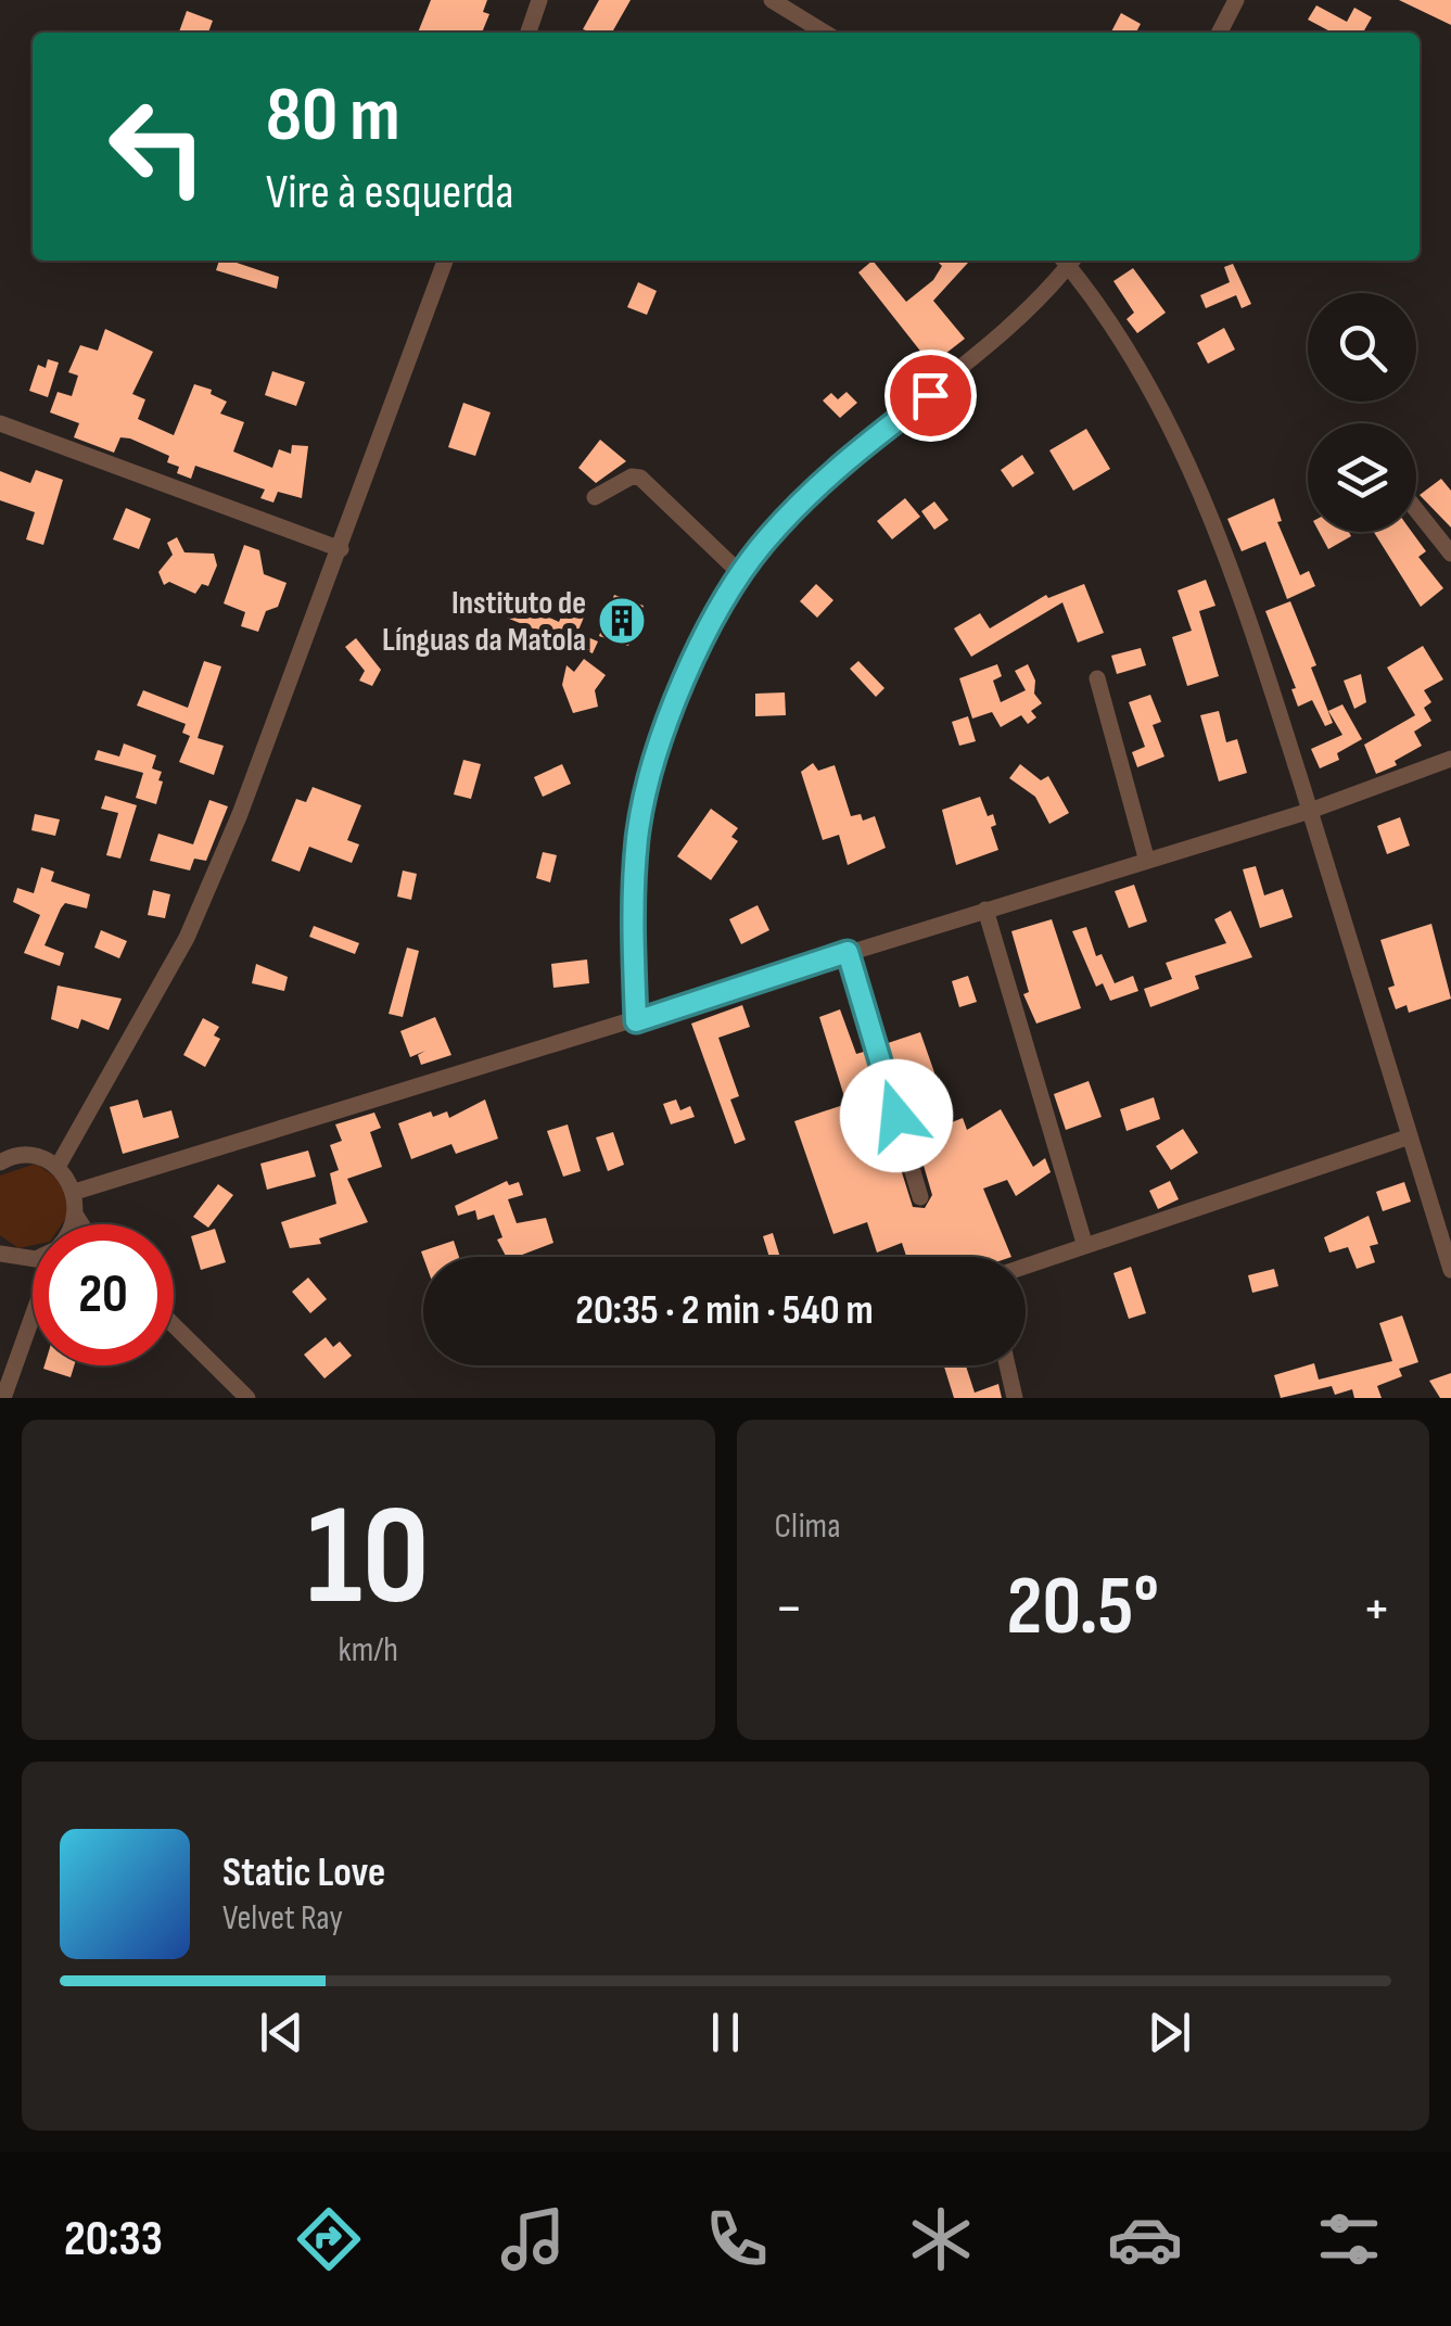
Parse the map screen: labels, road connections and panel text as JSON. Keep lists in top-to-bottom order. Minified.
{"places":{"building":["Instituto de Línguas da Matola"]},"page":{"turn":["80 m","Vire à esquerda"],"limit":"20","trip":"20:35 · 2 min · 540 m","tile":[["10","km/h"],"Clima"],"heat":["−","20.5°","+"],"song":["Static Love","Velvet Ray"],"tabs":"20:33"}}
